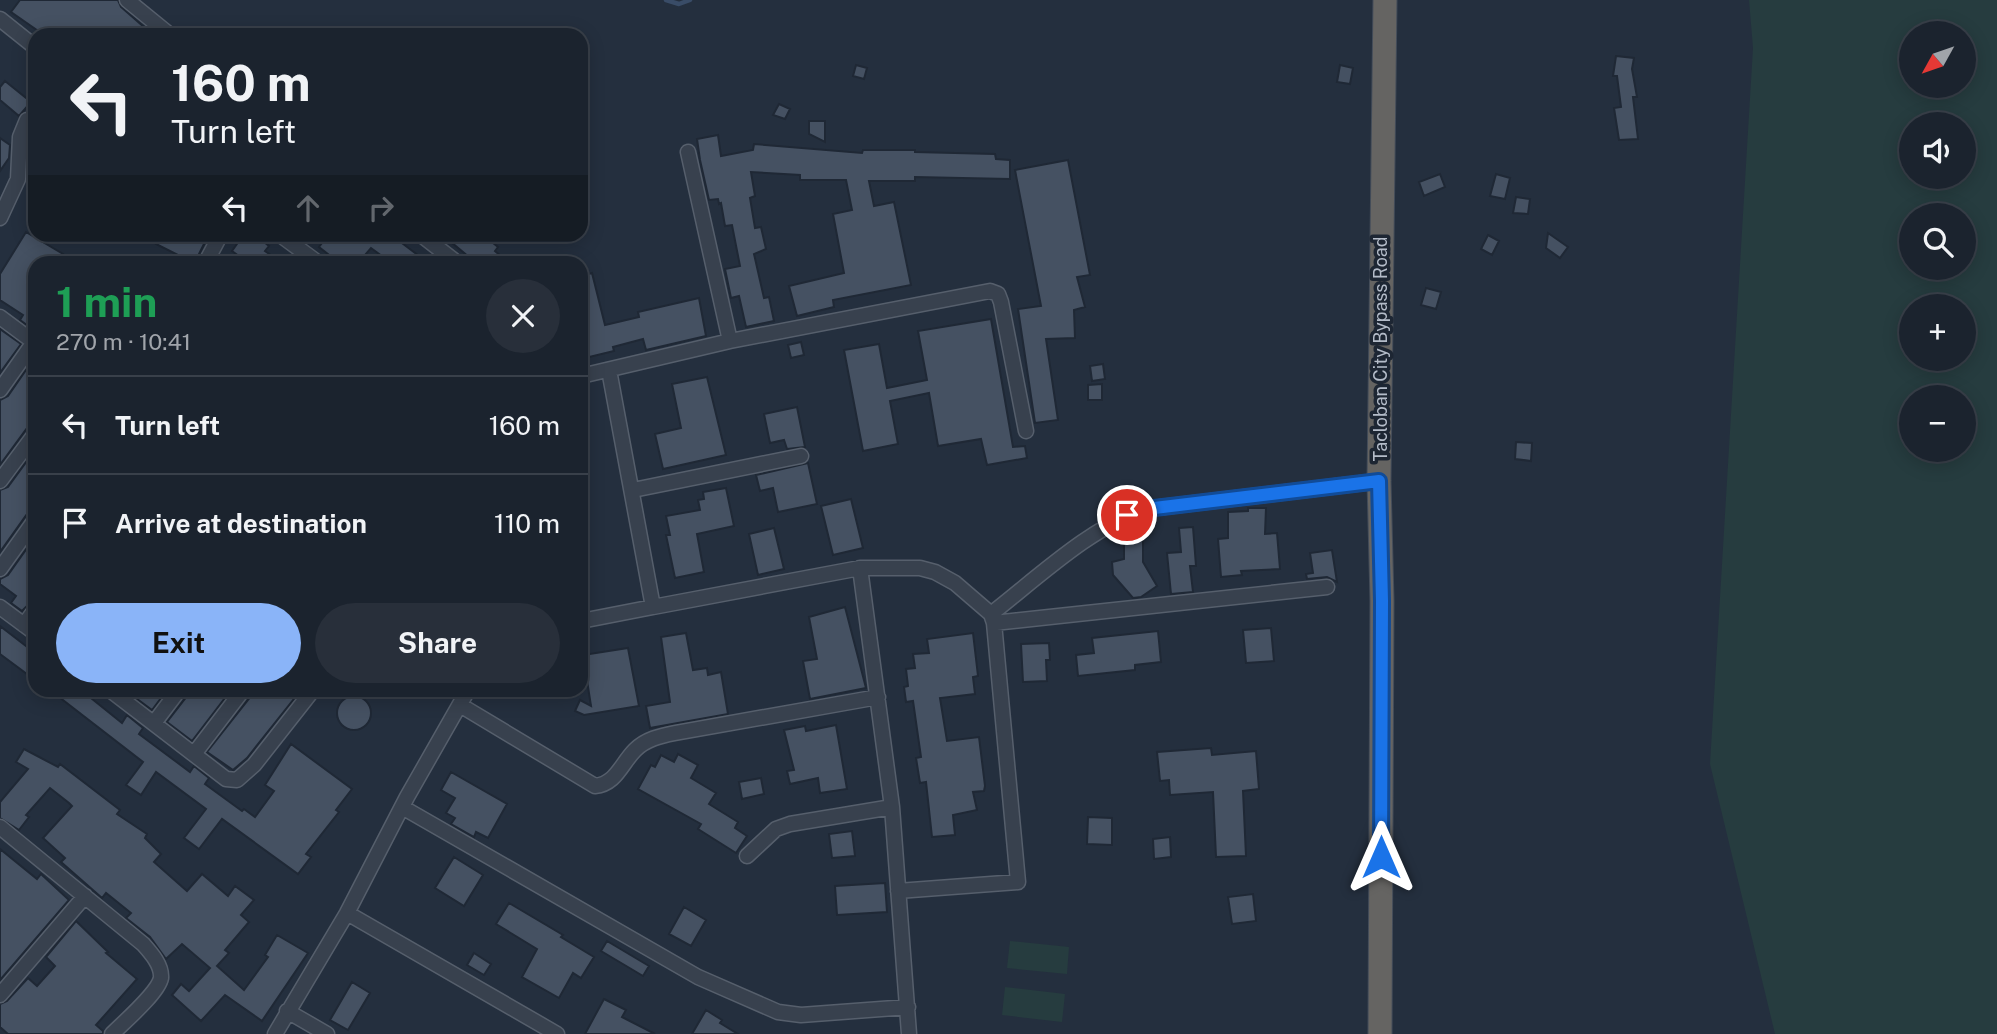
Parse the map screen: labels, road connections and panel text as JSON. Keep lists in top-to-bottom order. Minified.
{"streets":{"highway":["Tacloban City Bypass Road"]},"north":"bottom left","page":{"map_buttons":["+","−"],"turn":["160 m","Turn left"],"heading":["1 min","270 m · 10:41"],"list":[{"name":"Turn left","value":"160 m"},{"name":"Arrive at destination","value":"110 m"}],"buttons":["Exit","Share"]}}
